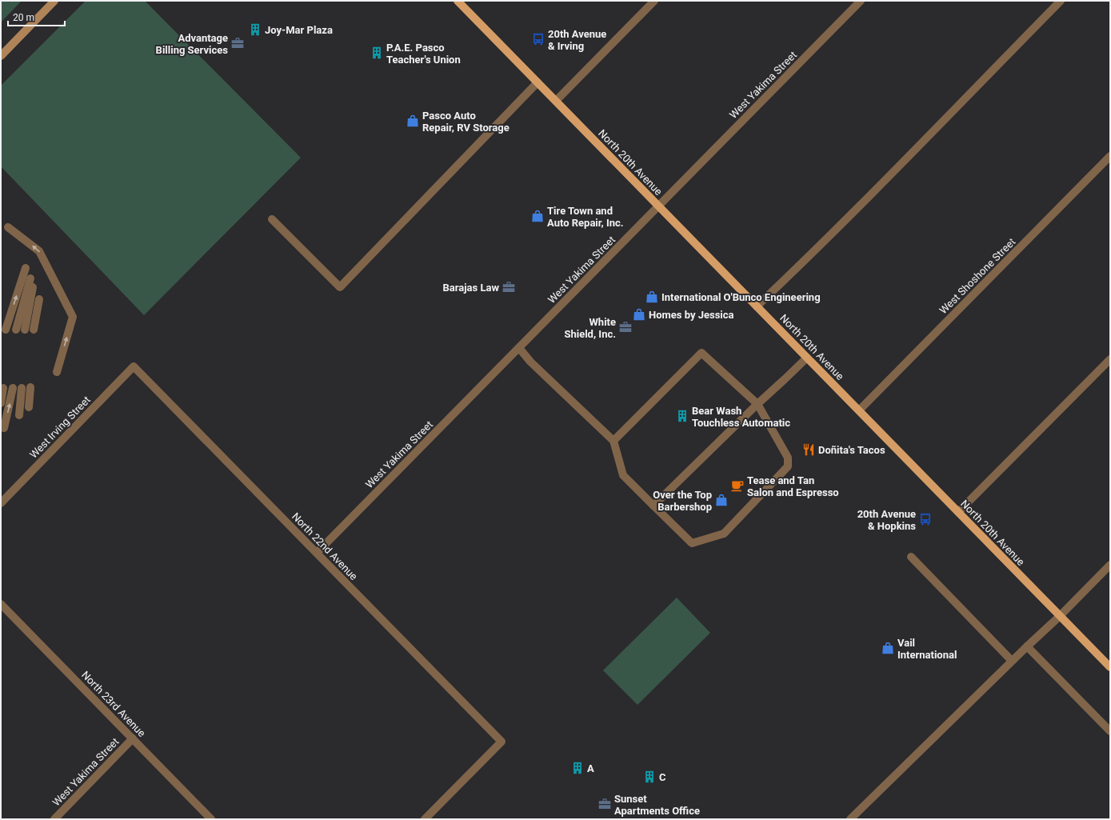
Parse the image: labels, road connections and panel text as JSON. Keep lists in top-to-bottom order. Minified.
{"streets":{"main road":["North 20th Avenue"],"street":["West Yakima Street","West Shoshone Street","West Irving Street","North 22nd Avenue","North 23rd Avenue"]},"crossings":[["West Yakima Street","North 20th Avenue"],["West Yakima Street","North 22nd Avenue"],["West Yakima Street","North 23rd Avenue"],["North 20th Avenue","West Shoshone Street"],["West Irving Street","North 22nd Avenue"]],"places":{"building":["Joy-Mar Plaza","P.A.E. Pasco Teacher's Union","Bear Wash Touchless Automatic","A","C"],"bus stop":["20th Avenue & Irving","20th Avenue & Hopkins"],"office":["Advantage Billing Services","Barajas Law","White Shield, Inc.","Sunset Apartments Office"],"shop":["Pasco Auto Repair, RV Storage","Tire Town and Auto Repair, Inc.","International O'Bunco Engineering","Homes by Jessica","Over the Top Barbershop","Vail International"],"restaurant":["Doñita's Tacos"],"cafe":["Tease and Tan Salon and Espresso"]},"scale_bar":"20 m"}
